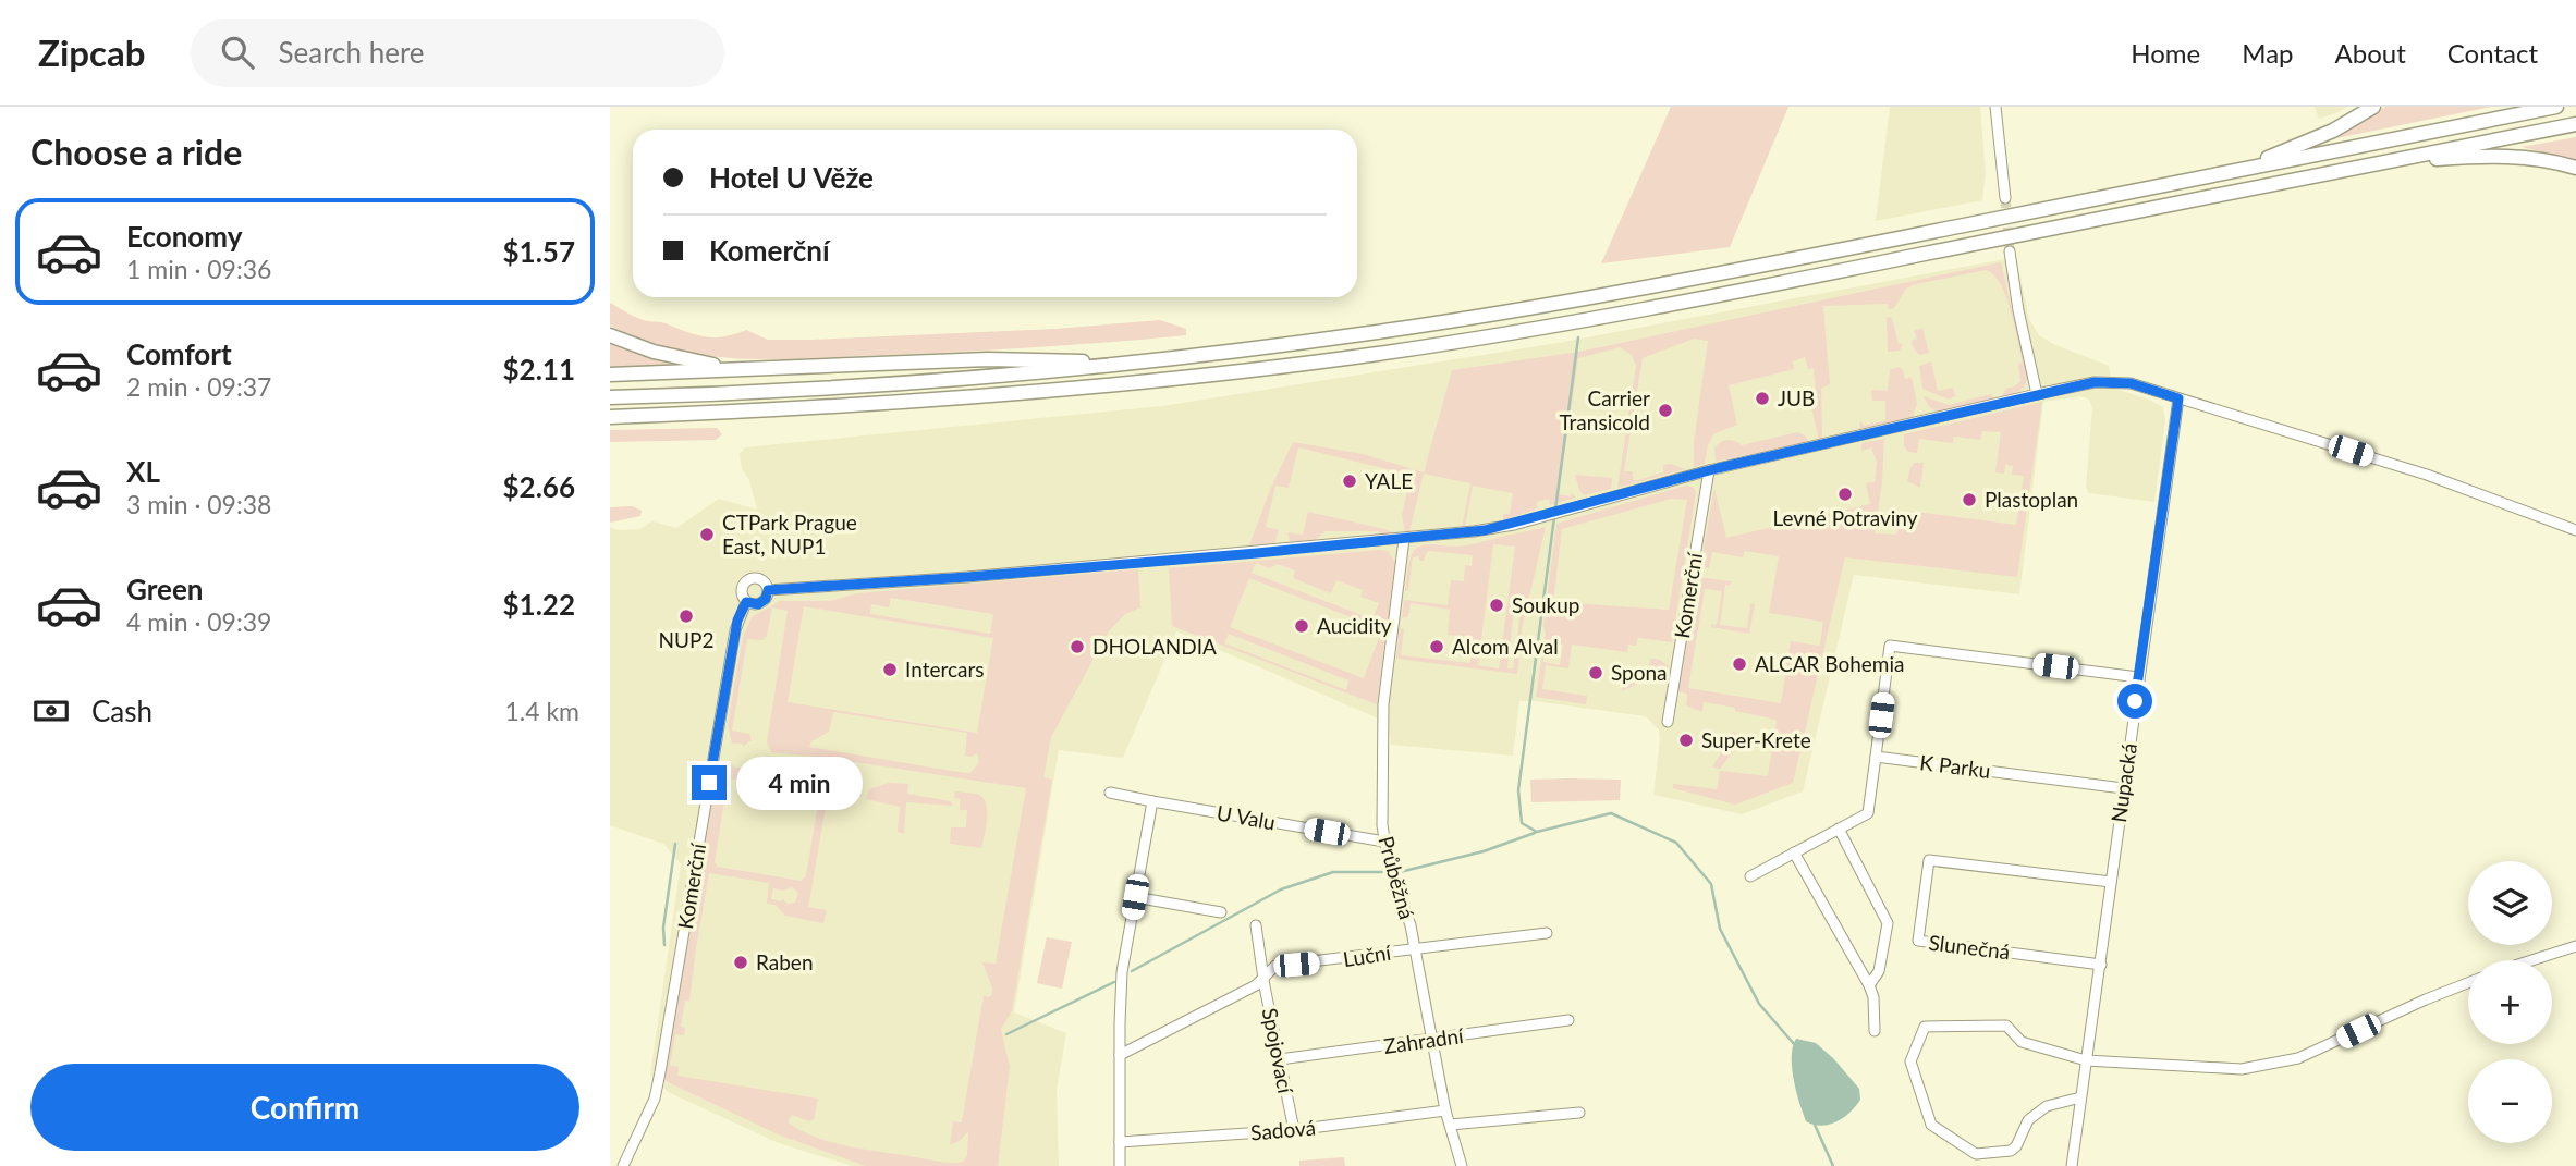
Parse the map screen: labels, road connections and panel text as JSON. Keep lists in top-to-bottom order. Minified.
{"streets":{"street":["Komerční","K Parku","Nupacká","U Valu","Průběžná","Slunečná","Luční","Zahradní","Spojovací","Sadová"]},"crossings":[["Komerční","Nupacká"],["Komerční","Průběžná"],["K Parku","Nupacká"],["Nupacká","Slunečná"],["U Valu","Průběžná"],["Průběžná","Luční"],["Průběžná","Zahradní"],["Průběžná","Sadová"],["Luční","Spojovací"],["Zahradní","Spojovací"],["Spojovací","Sadová"]],"places":["JUB","Carrier Transicold","YALE","Levné Potraviny","Plastoplan","CTPark Prague East, NUP1","Soukup","NUP2","Aucidity","DHOLANDIA","Alcom Alval","ALCAR Bohemia","Intercars","Spona","Super-Krete","Raben"],"page":{"header":"Zipcab","search":"Search here","nav":["Home","Map","About","Contact"],"heading":"Choose a ride","banner":["Hotel U Věže","Komerční"],"list":[{"name":"Economy","note":"1 min · 09:36","value":"$1.57"},{"name":"Comfort","note":"2 min · 09:37","value":"$2.11"},{"name":"XL","note":"3 min · 09:38","value":"$2.66"},{"name":"Green","note":"4 min · 09:39","value":"$1.22"}],"pay":["Cash","1.4 km"],"bubble":"4 min","map_buttons":["+","−"],"buttons":"Confirm"}}
